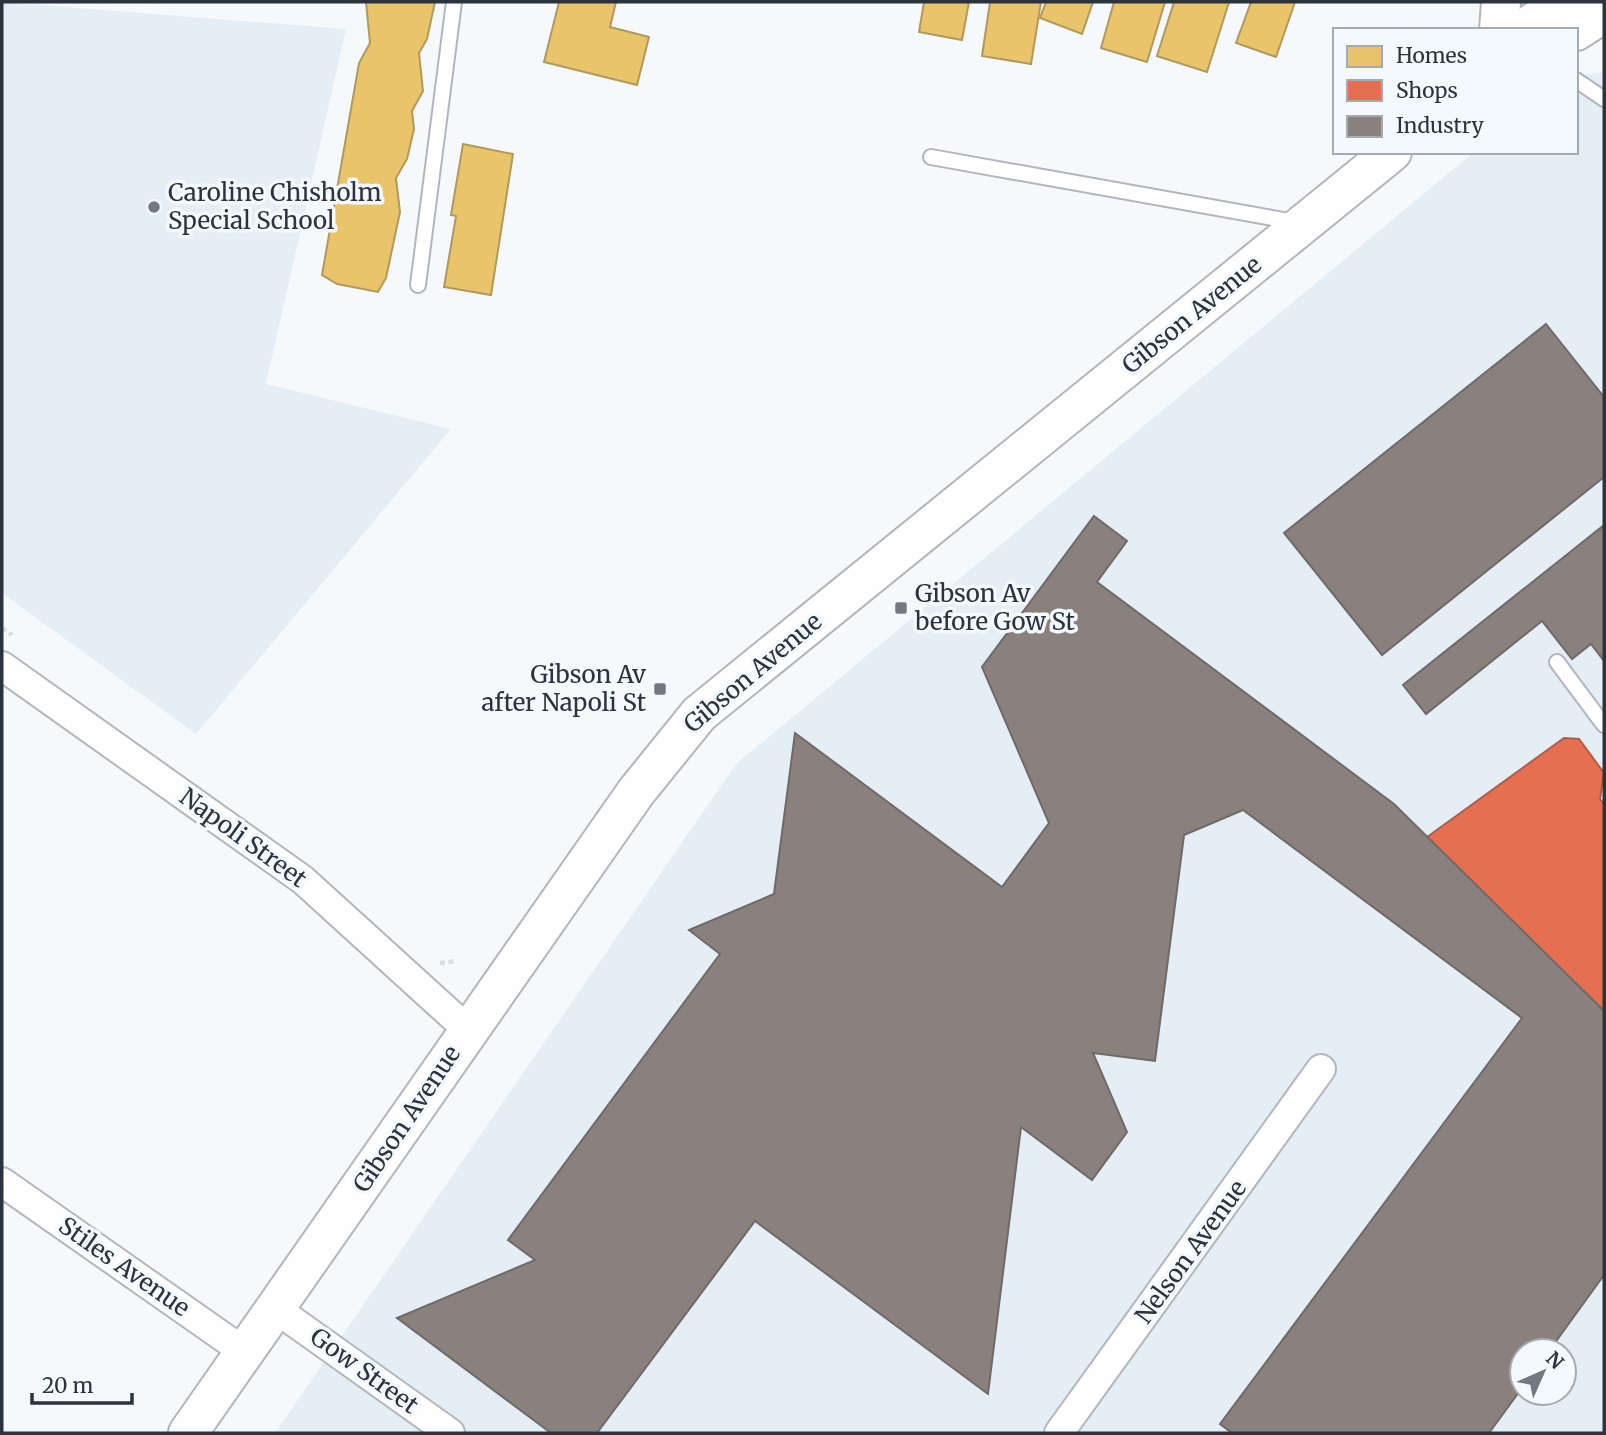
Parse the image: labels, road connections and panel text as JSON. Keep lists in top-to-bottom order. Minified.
{"streets":{"main road":["Gibson Avenue"],"street":["Napoli Street","Nelson Avenue","Stiles Avenue","Gow Street"]},"crossings":[["Gibson Avenue","Napoli Street"],["Gibson Avenue","Stiles Avenue"],["Gibson Avenue","Gow Street"]],"places":{"other":["Caroline Chisholm Special School"],"transit":["Gibson Av before Gow St","Gibson Av after Napoli St"]},"legend":["Homes","Shops","Industry"],"scale_bar":"20 m","north":"top right"}
